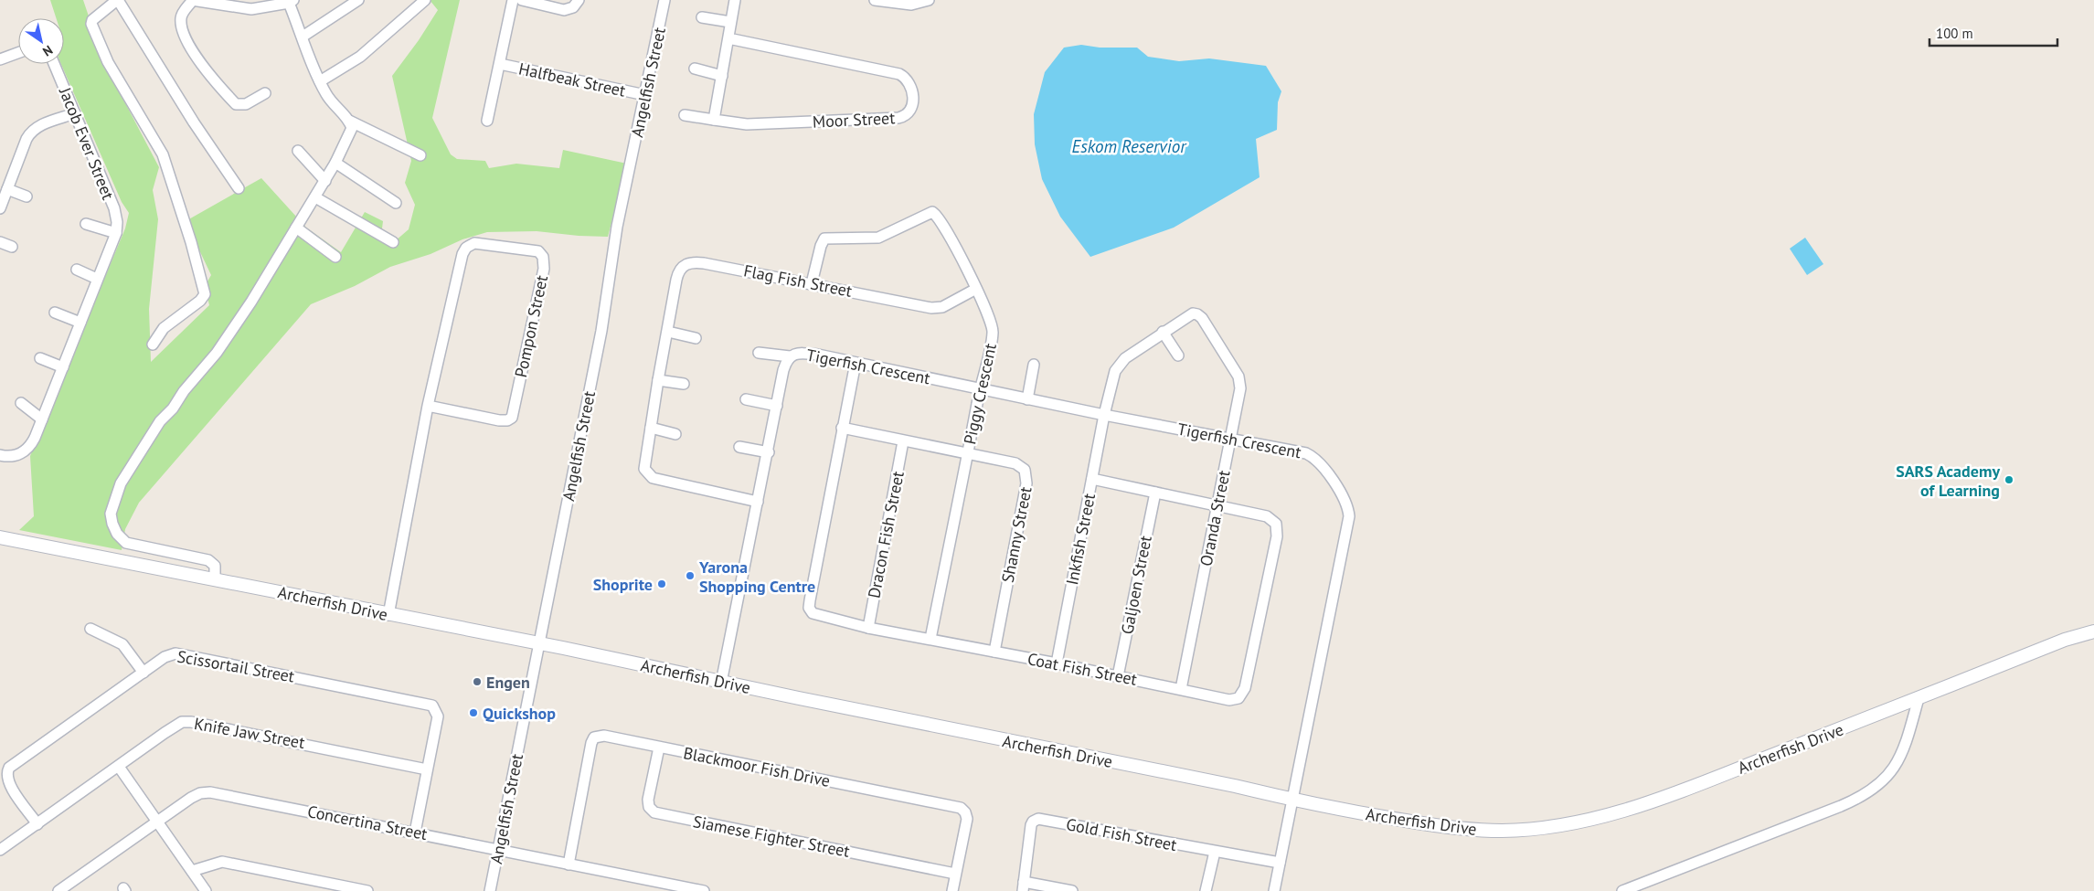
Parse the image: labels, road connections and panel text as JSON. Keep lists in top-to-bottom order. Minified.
{"streets":{"street":["Halfbeak Street","Angelfish Street","Moor Street","Jacob Ever Street","Flag Fish Street","Pompon Street","Tigerfish Crescent","Piggy Crescent","Oranda Street","Dracon Fish Street","Shanny Street","Inkfish Street","Galjoen Street","Archerfish Drive","Scissortail Street","Coat Fish Street","Knife Jaw Street","Blackmoor Fish Drive","Concertina Street","Gold Fish Street","Siamese Fighter Street"]},"crossings":[["Halfbeak Street","Angelfish Street"],["Angelfish Street","Archerfish Drive"],["Angelfish Street","Concertina Street"],["Flag Fish Street","Tigerfish Crescent"],["Flag Fish Street","Piggy Crescent"],["Pompon Street","Archerfish Drive"],["Tigerfish Crescent","Piggy Crescent"],["Tigerfish Crescent","Oranda Street"],["Tigerfish Crescent","Inkfish Street"],["Tigerfish Crescent","Archerfish Drive"],["Tigerfish Crescent","Coat Fish Street"],["Tigerfish Crescent","Gold Fish Street"],["Piggy Crescent","Shanny Street"],["Piggy Crescent","Coat Fish Street"],["Oranda Street","Inkfish Street"],["Oranda Street","Coat Fish Street"],["Dracon Fish Street","Shanny Street"],["Dracon Fish Street","Coat Fish Street"],["Shanny Street","Coat Fish Street"],["Inkfish Street","Coat Fish Street"],["Galjoen Street","Coat Fish Street"],["Scissortail Street","Knife Jaw Street"],["Scissortail Street","Concertina Street"],["Blackmoor Fish Drive","Concertina Street"],["Blackmoor Fish Drive","Siamese Fighter Street"]],"water":["Eskom Reservior"],"places":["SARS Academy of Learning","Yarona Shopping Centre","Shoprite","Engen","Quickshop"],"scale_bar":"100 m","north":"bottom right"}
